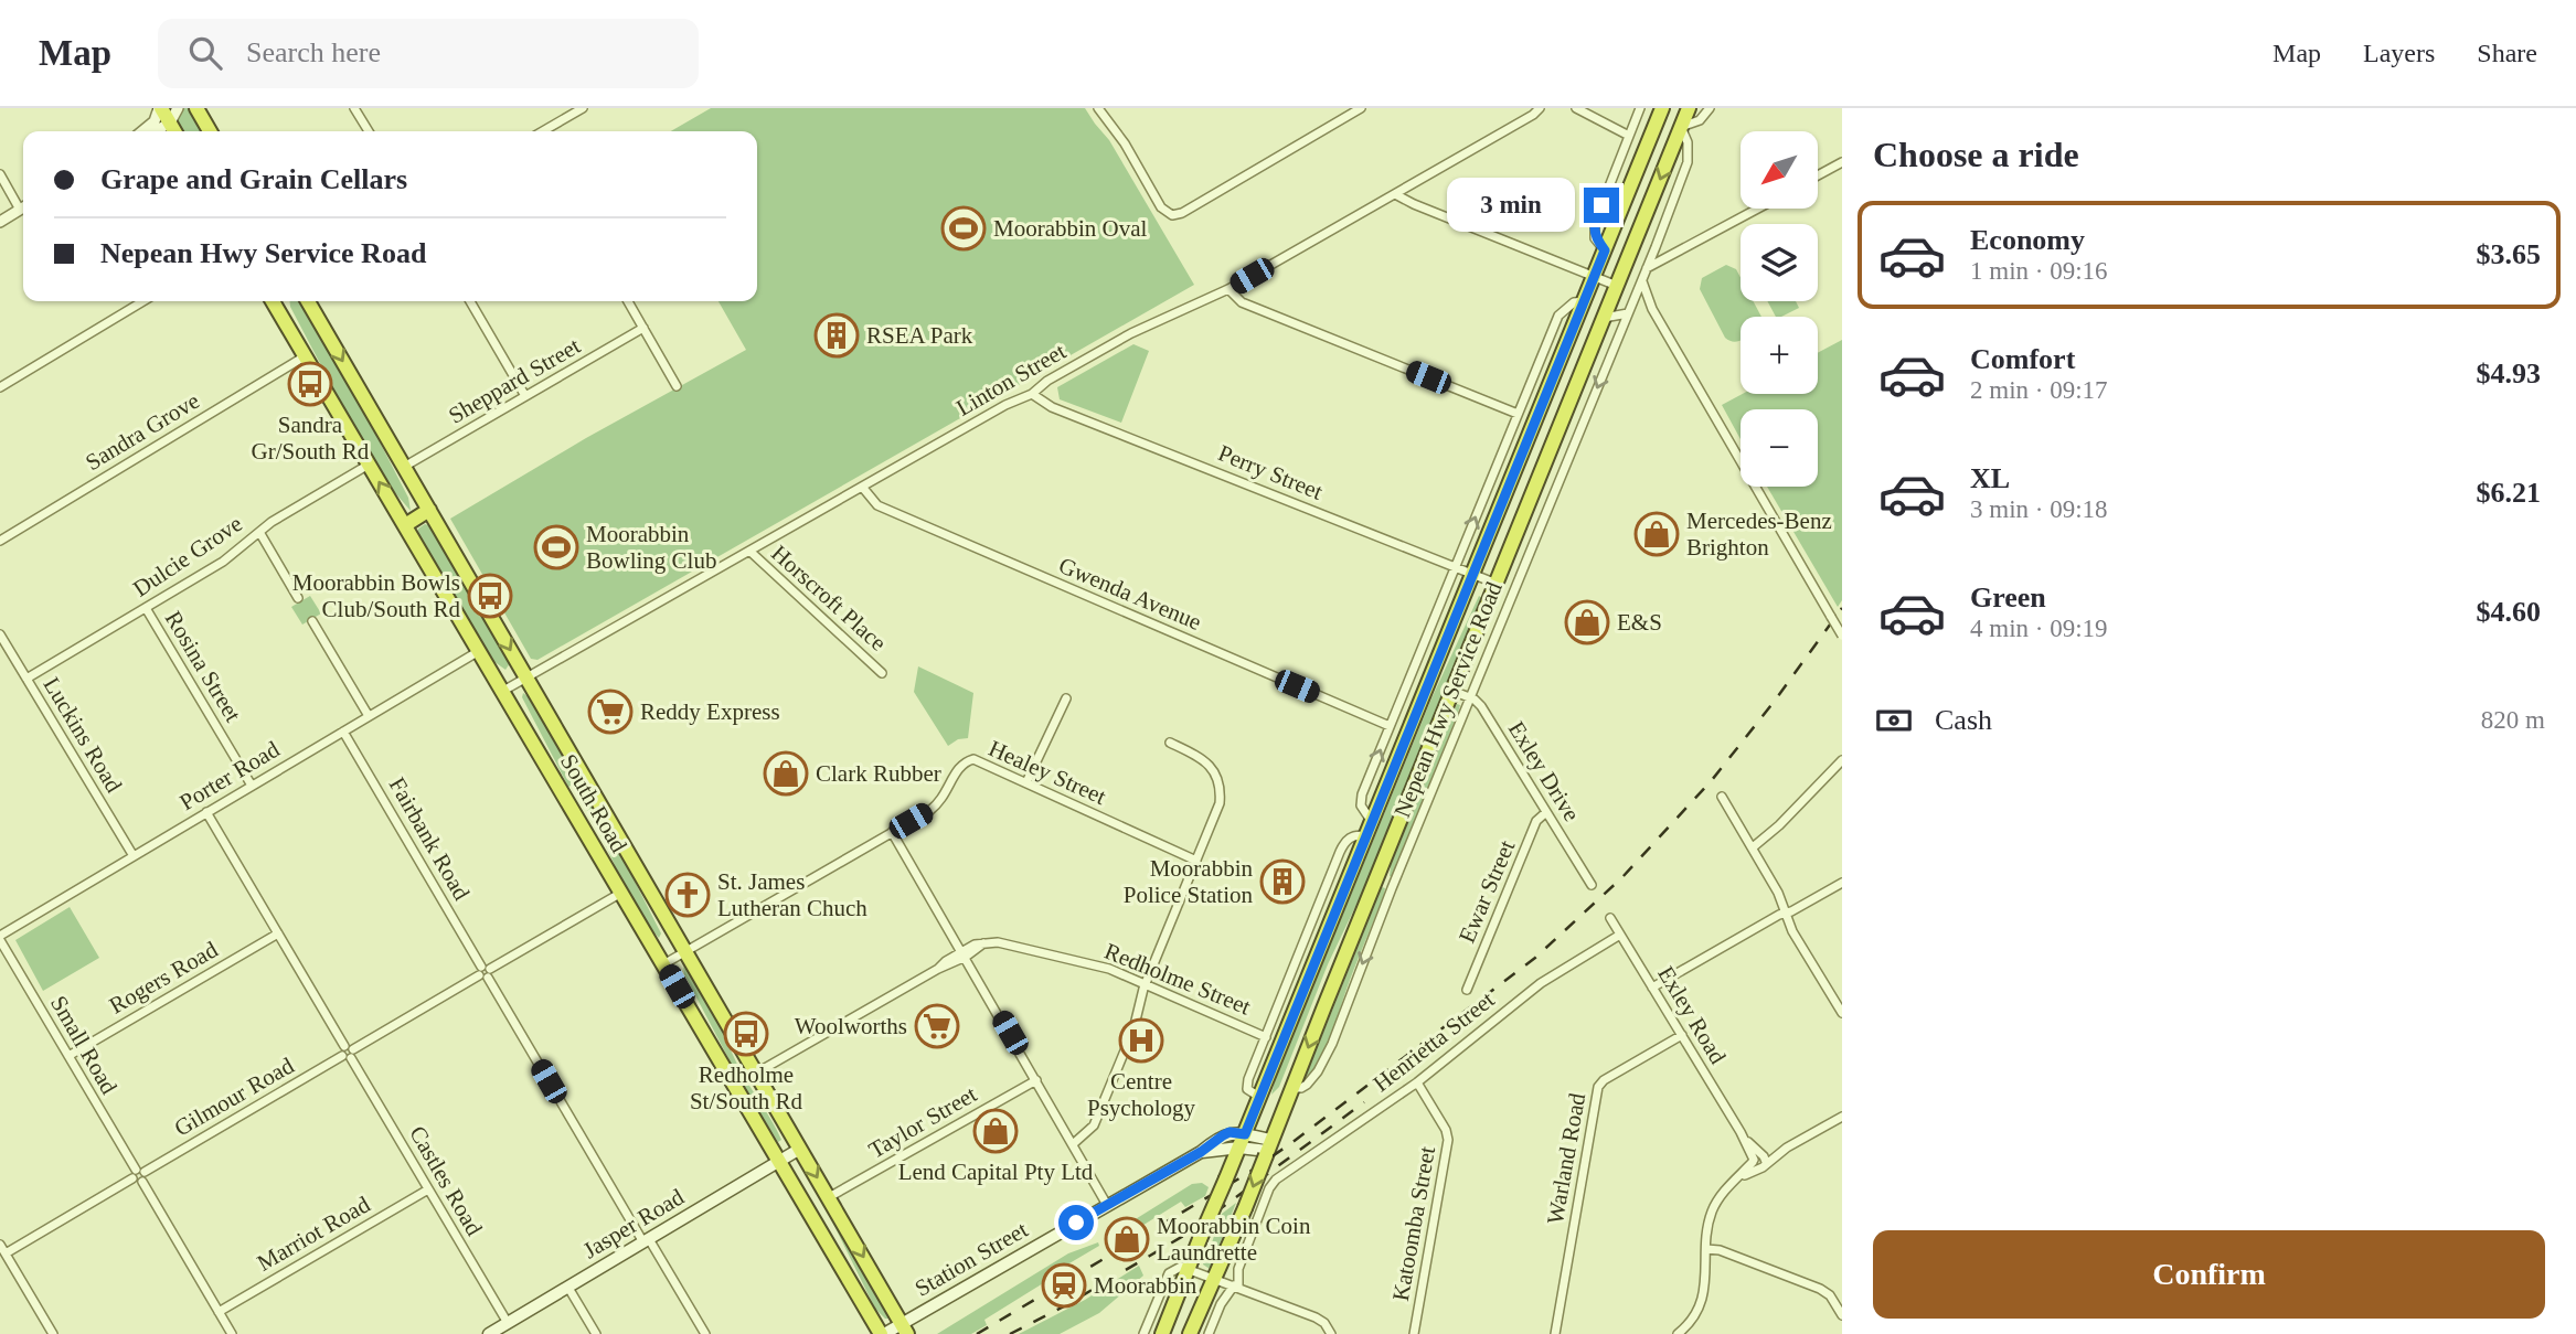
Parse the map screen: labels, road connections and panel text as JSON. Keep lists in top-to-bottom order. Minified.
{"streets":{"highway":["South Road"],"main road":["Jasper Road","Station Street"],"street":["Linton Street","Sheppard Street","Sandra Grove","Perry Street","Dulcie Grove","Gwenda Avenue","Horscroft Place","Rosina Street","Nepean Hwy Service Road","Luckins Road","Exley Drive","Healey Street","Porter Road","Fairbank Road","Ewar Street","Rogers Road","Redholme Street","Exley Road","Henrietta Street","Small Road","Gilmour Road","Taylor Street","Warland Road","Castles Road","Katoomba Street","Marriot Road"]},"crossings":[["Linton Street","Perry Street"],["Linton Street","Gwenda Avenue"],["Linton Street","Horscroft Place"],["Linton Street","South Road"],["Sheppard Street","South Road"],["Sandra Grove","South Road"],["Perry Street","Nepean Hwy Service Road"],["Dulcie Grove","Rosina Street"],["Dulcie Grove","Luckins Road"],["Dulcie Grove","South Road"],["Gwenda Avenue","Nepean Hwy Service Road"],["Rosina Street","Porter Road"],["Nepean Hwy Service Road","Exley Drive"],["Nepean Hwy Service Road","Redholme Street"],["Luckins Road","Porter Road"],["Exley Drive","Ewar Street"],["Healey Street","South Road"],["Porter Road","South Road"],["Porter Road","Fairbank Road"],["Porter Road","Small Road"],["Porter Road","Castles Road"],["South Road","Redholme Street"],["South Road","Gilmour Road"],["South Road","Taylor Street"],["South Road","Jasper Road"],["South Road","Station Street"],["Fairbank Road","Gilmour Road"],["Fairbank Road","Jasper Road"],["Rogers Road","Small Road"],["Rogers Road","Castles Road"],["Exley Road","Henrietta Street"],["Exley Road","Warland Road"],["Henrietta Street","Katoomba Street"],["Small Road","Gilmour Road"],["Small Road","Marriot Road"],["Gilmour Road","Castles Road"],["Castles Road","Jasper Road"],["Castles Road","Marriot Road"]],"places":{"sports":["Moorabbin Oval","Moorabbin Bowling Club"],"building":["RSEA Park","Moorabbin Police Station"],"bus stop":["Sandra Gr/South Rd","Moorabbin Bowls Club/South Rd","Redholme St/South Rd"],"shop":["Mercedes-Benz Brighton","E&S","Clark Rubber","Lend Capital Pty Ltd","Moorabbin Coin Laundrette"],"supermarket":["Reddy Express","Woolworths"],"church":["St. James Lutheran Chuch"],"hospital":["Centre Psychology"],"station":["Moorabbin"]},"north":"bottom left","page":{"header":"Map","search":"Search here","nav":["Map","Layers","Share"],"heading":"Choose a ride","map_buttons":["+","−"],"banner":["Grape and Grain Cellars","Nepean Hwy Service Road"],"bubble":"3 min","list":[{"name":"Economy","note":"1 min · 09:16","value":"$3.65"},{"name":"Comfort","note":"2 min · 09:17","value":"$4.93"},{"name":"XL","note":"3 min · 09:18","value":"$6.21"},{"name":"Green","note":"4 min · 09:19","value":"$4.60"}],"pay":["Cash","820 m"],"buttons":"Confirm"}}
